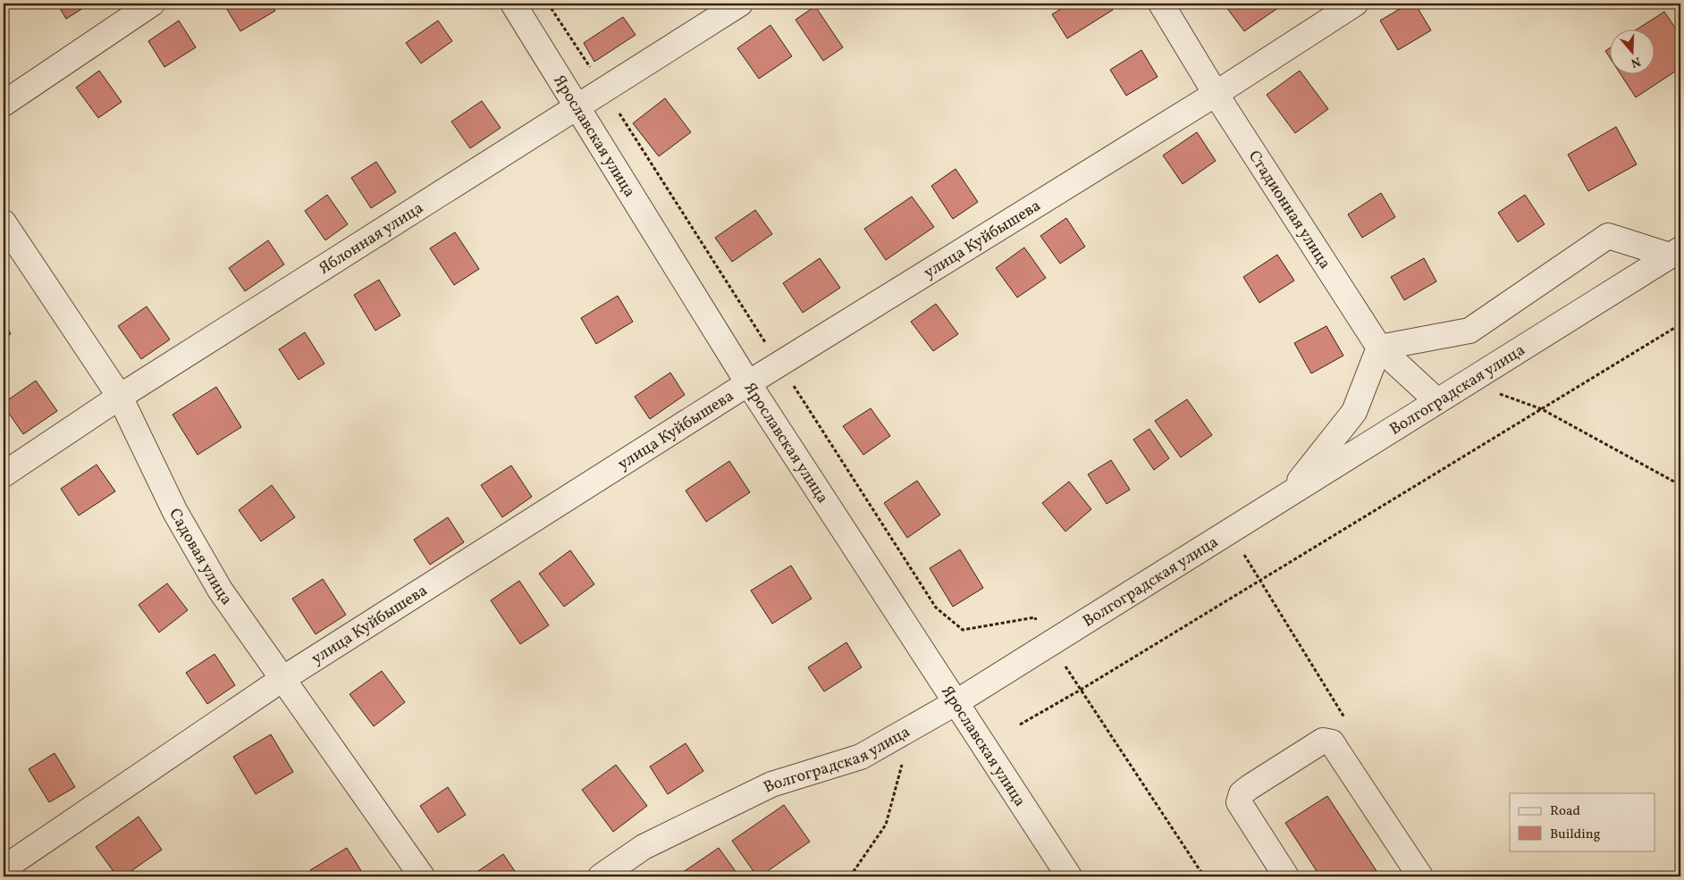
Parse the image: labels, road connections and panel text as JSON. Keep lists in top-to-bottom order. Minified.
{"streets":{"street":["Ярославская улица","Стадионная улица","Яблонная улица","улица Куйбышева","Волгоградская улица","Садовая улица"]},"crossings":[["Ярославская улица","Яблонная улица"],["Ярославская улица","улица Куйбышева"],["Ярославская улица","Волгоградская улица"],["Стадионная улица","улица Куйбышева"],["Стадионная улица","Волгоградская улица"],["Яблонная улица","Садовая улица"],["улица Куйбышева","Садовая улица"]],"legend":["Road","Building"],"north":"bottom"}
